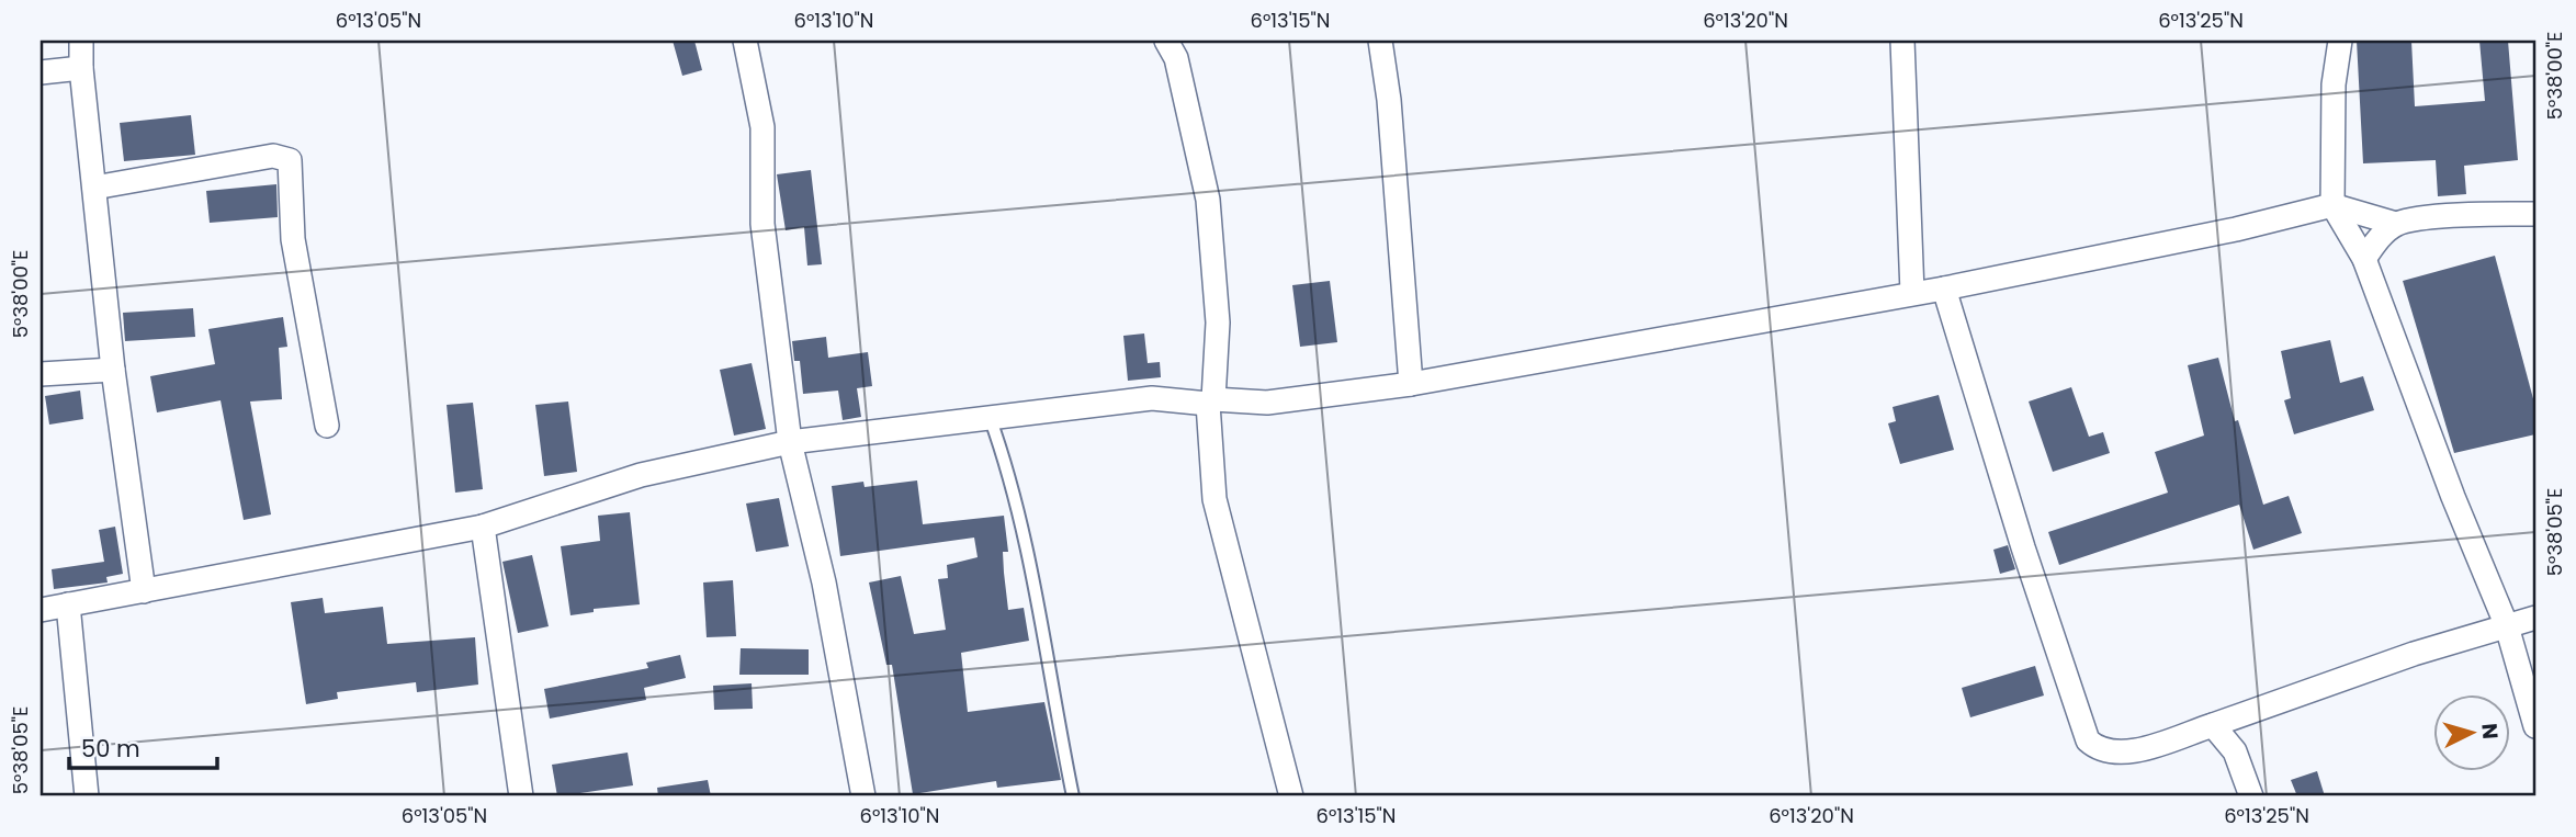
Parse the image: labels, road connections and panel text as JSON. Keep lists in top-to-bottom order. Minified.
{"scale_bar":"50 m","north":"right","coordinates":["6°13'05\"N","6°13'10\"N","6°13'15\"N","6°13'20\"N","6°13'25\"N","5°38'00\"E","5°38'05\"E"]}
